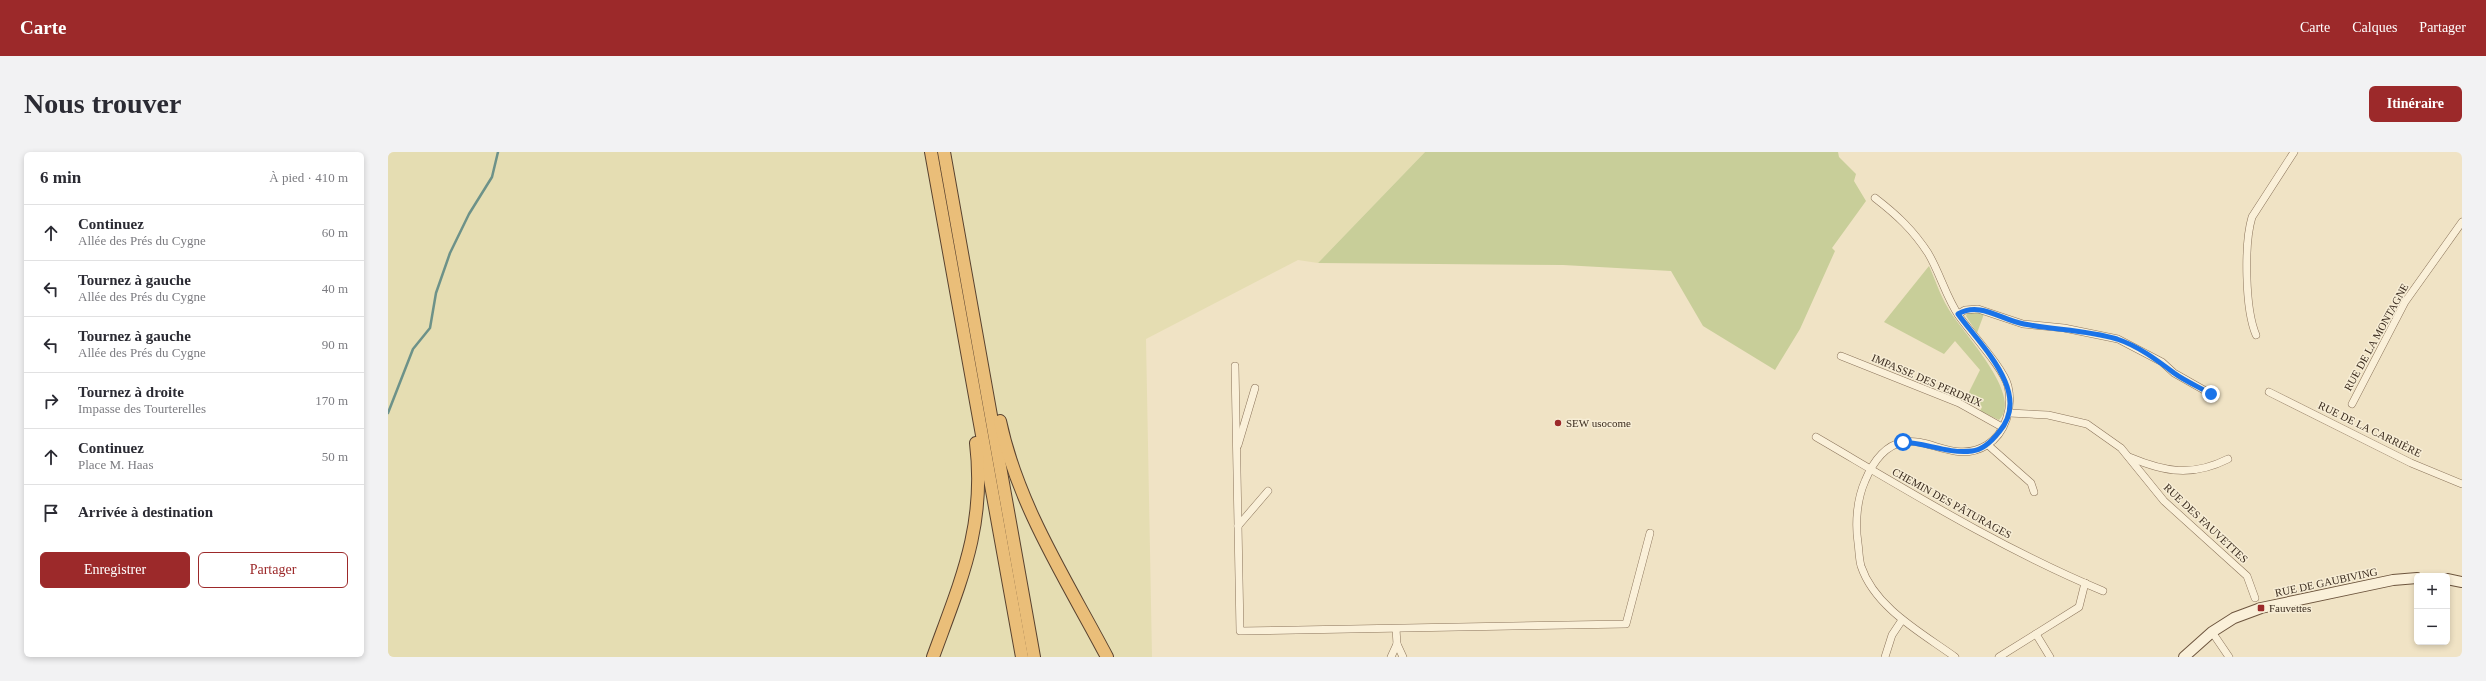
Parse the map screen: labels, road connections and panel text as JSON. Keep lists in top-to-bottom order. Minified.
{"streets":{"main road":["RUE DE GAUBIVING"],"street":["RUE DE LA MONTAGNE","IMPASSE DES PERDRIX","RUE DE LA CARRIÈRE","CHEMIN DES PÂTURAGES","RUE DES FAUVETTES"]},"places":{"other":["SEW usocome"],"transit":["Fauvettes"]},"page":{"header":"Carte","nav":["Carte","Calques","Partager"],"buttons":["Itinéraire",["Enregistrer","Partager"]],"title":"Nous trouver","heading":["6 min","À pied · 410 m"],"list":[["Continuez","Allée des Prés du Cygne","60 m"],["Tournez à gauche","Allée des Prés du Cygne","40 m"],["Tournez à gauche","Allée des Prés du Cygne","90 m"],["Tournez à droite","Impasse des Tourterelles","170 m"],["Continuez","Place M. Haas","50 m"],"Arrivée à destination"],"map_buttons":["+","−"]}}
